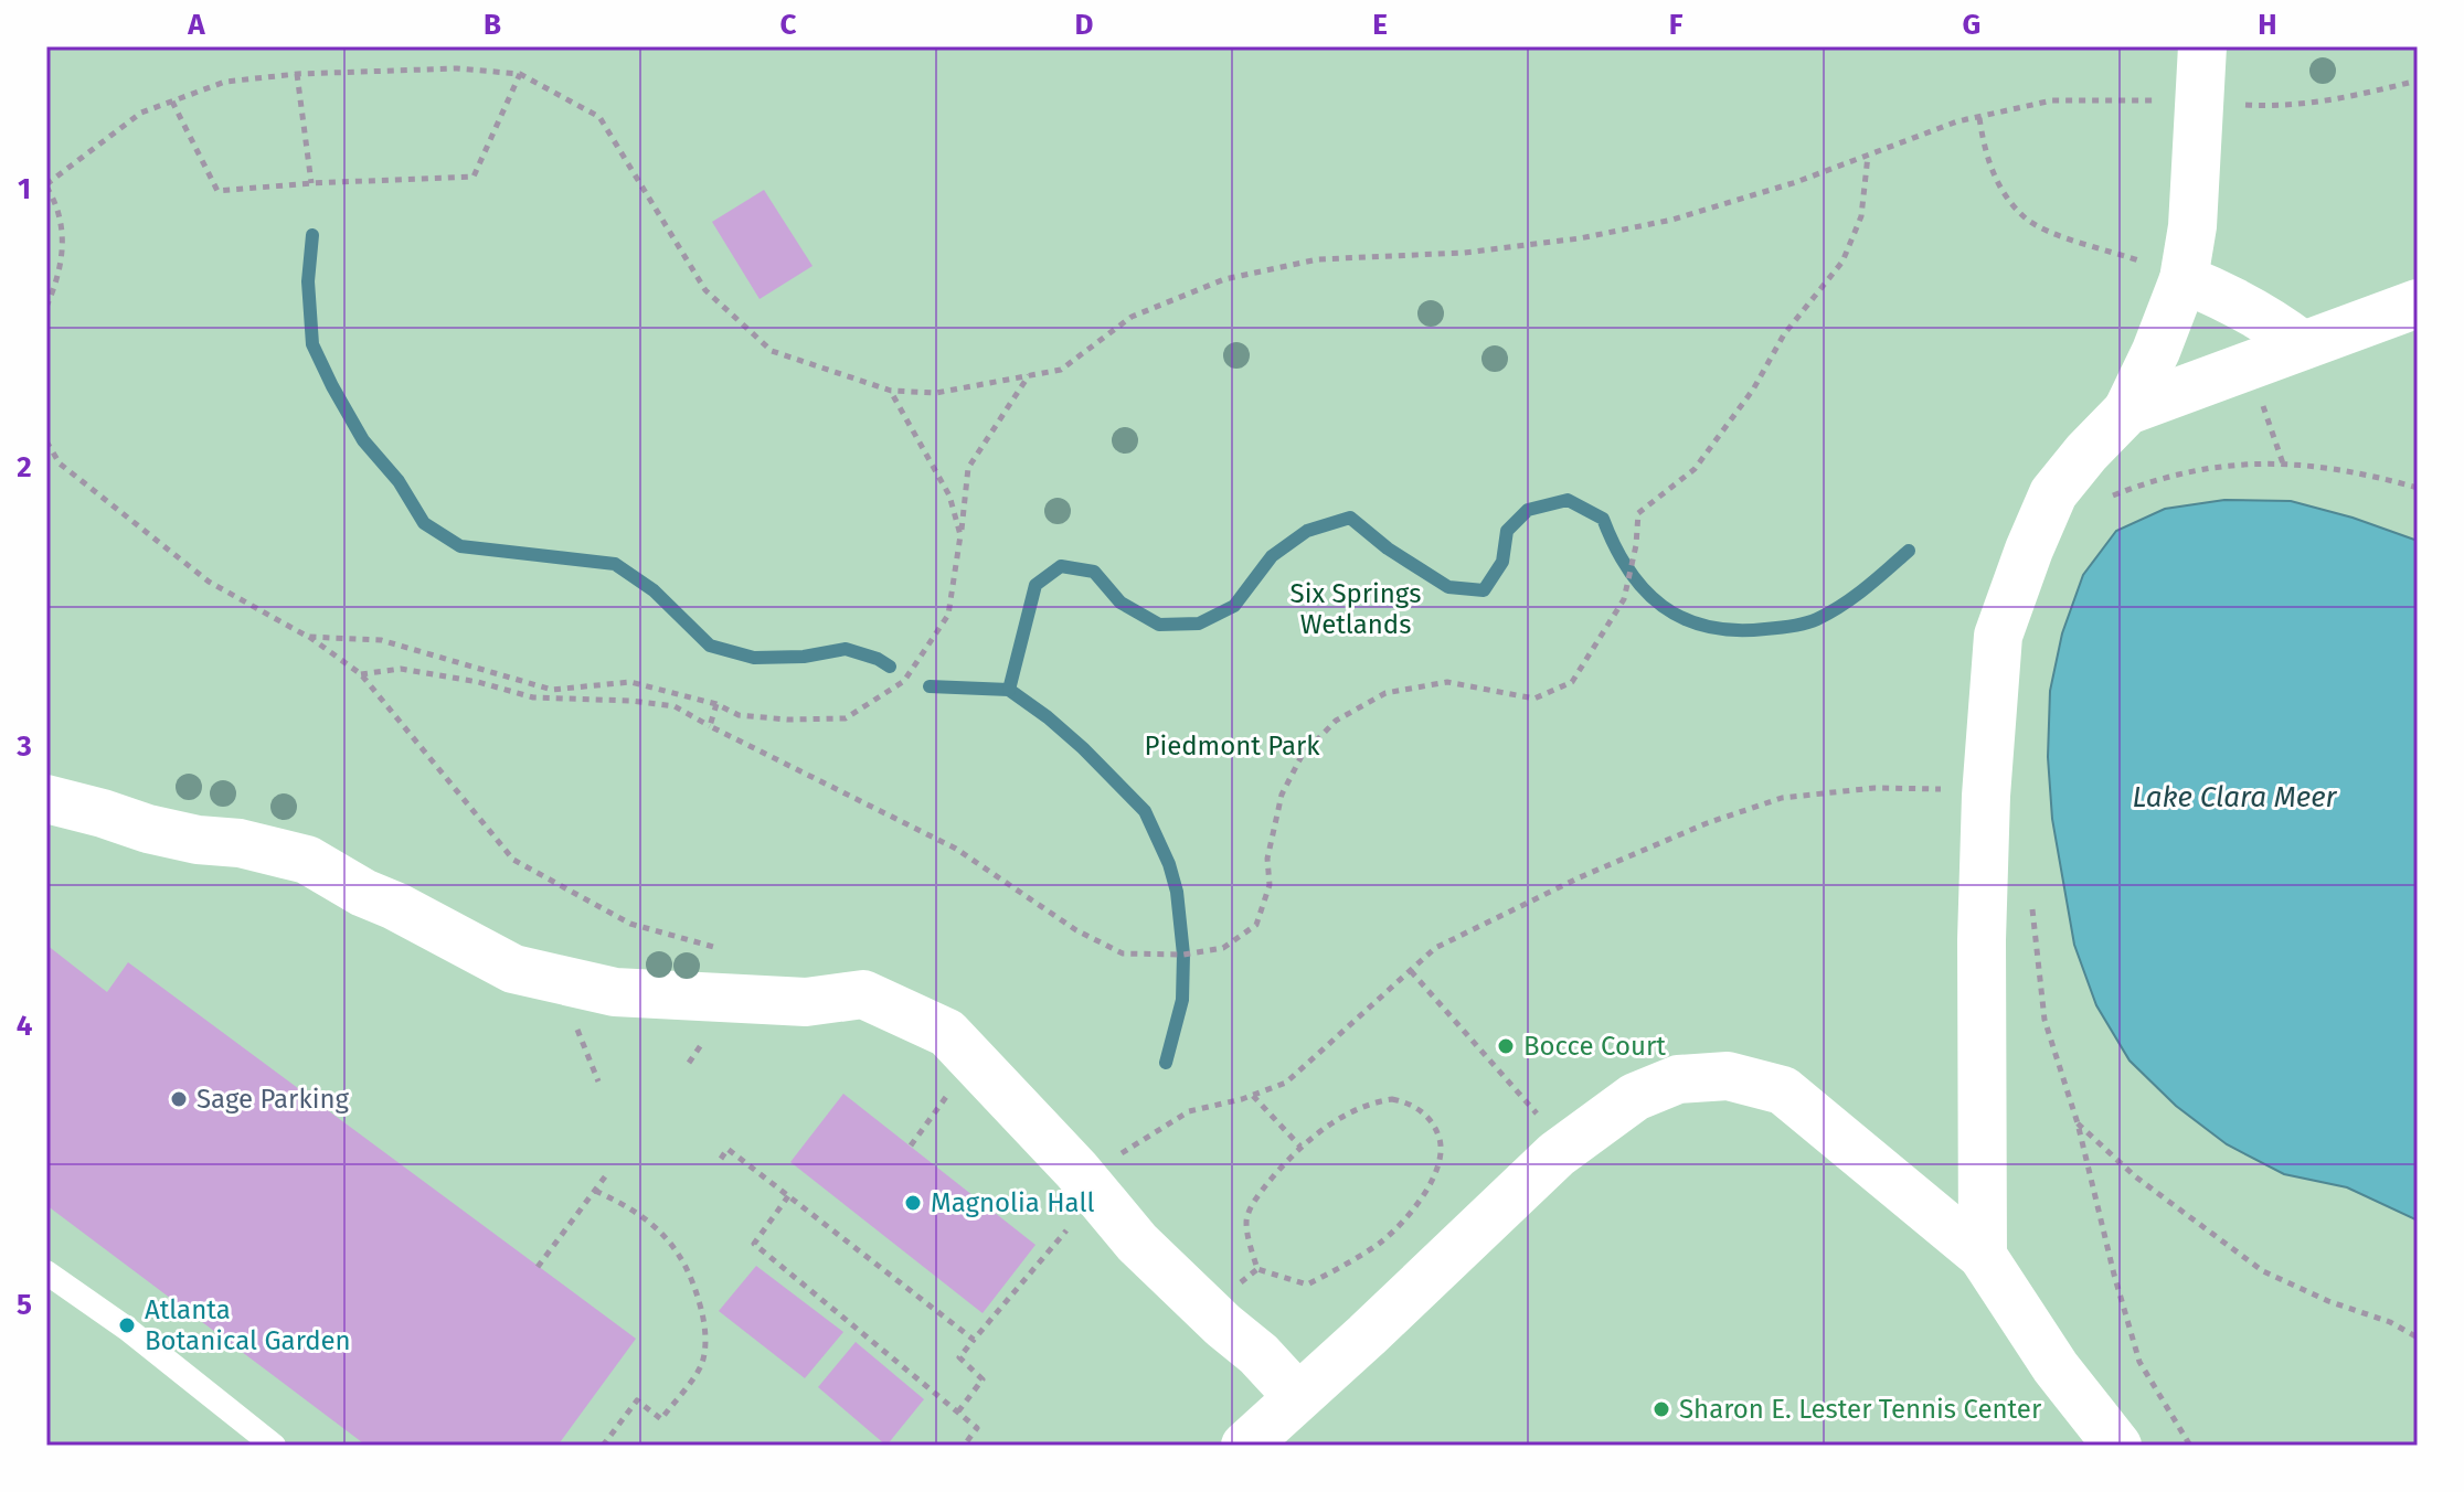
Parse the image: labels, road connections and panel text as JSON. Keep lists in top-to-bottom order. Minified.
{"water":["Lake Clara Meer"],"parks":["Six Springs Wetlands","Piedmont Park"],"places":["Bocce Court","Sage Parking","Magnolia Hall","Atlanta Botanical Garden","Sharon E. Lester Tennis Center"],"grid":{"columns":["A","B","C","D","E","F","G","H"],"rows":["1","2","3","4","5"]}}
